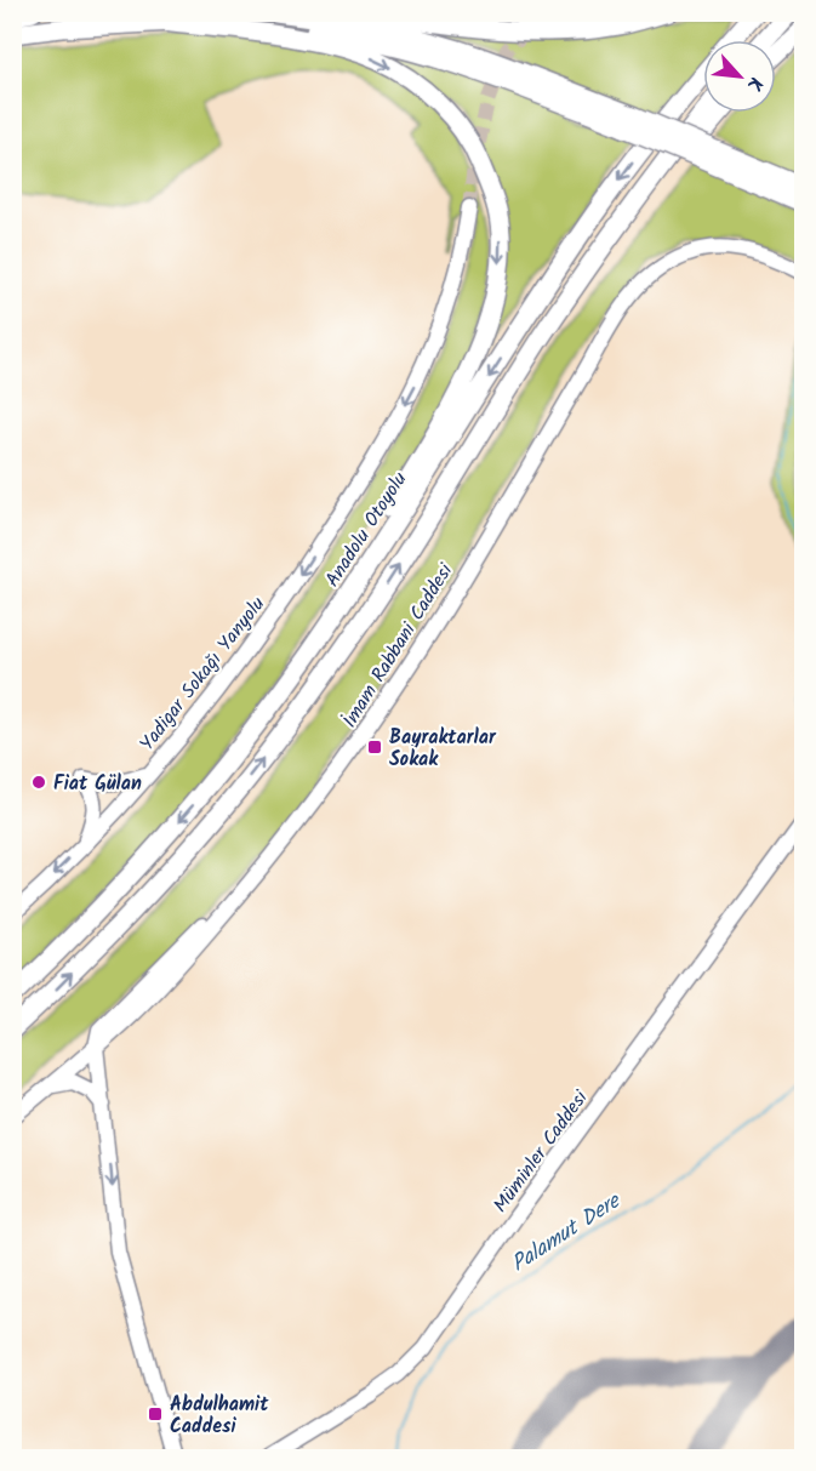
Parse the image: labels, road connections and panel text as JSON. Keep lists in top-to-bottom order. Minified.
{"streets":{"highway":["Anadolu Otoyolu"],"main road":["İmam Rabbani Caddesi","Yadigar Sokağı Yanyolu","Müminler Caddesi"]},"one_way":["Yadigar Sokağı Yanyolu"],"water":["Palamut Dere"],"places":{"transit":["Bayraktarlar Sokak","Abdulhamit Caddesi"],"other":["Fiat Gülan"]},"north":"bottom right"}
